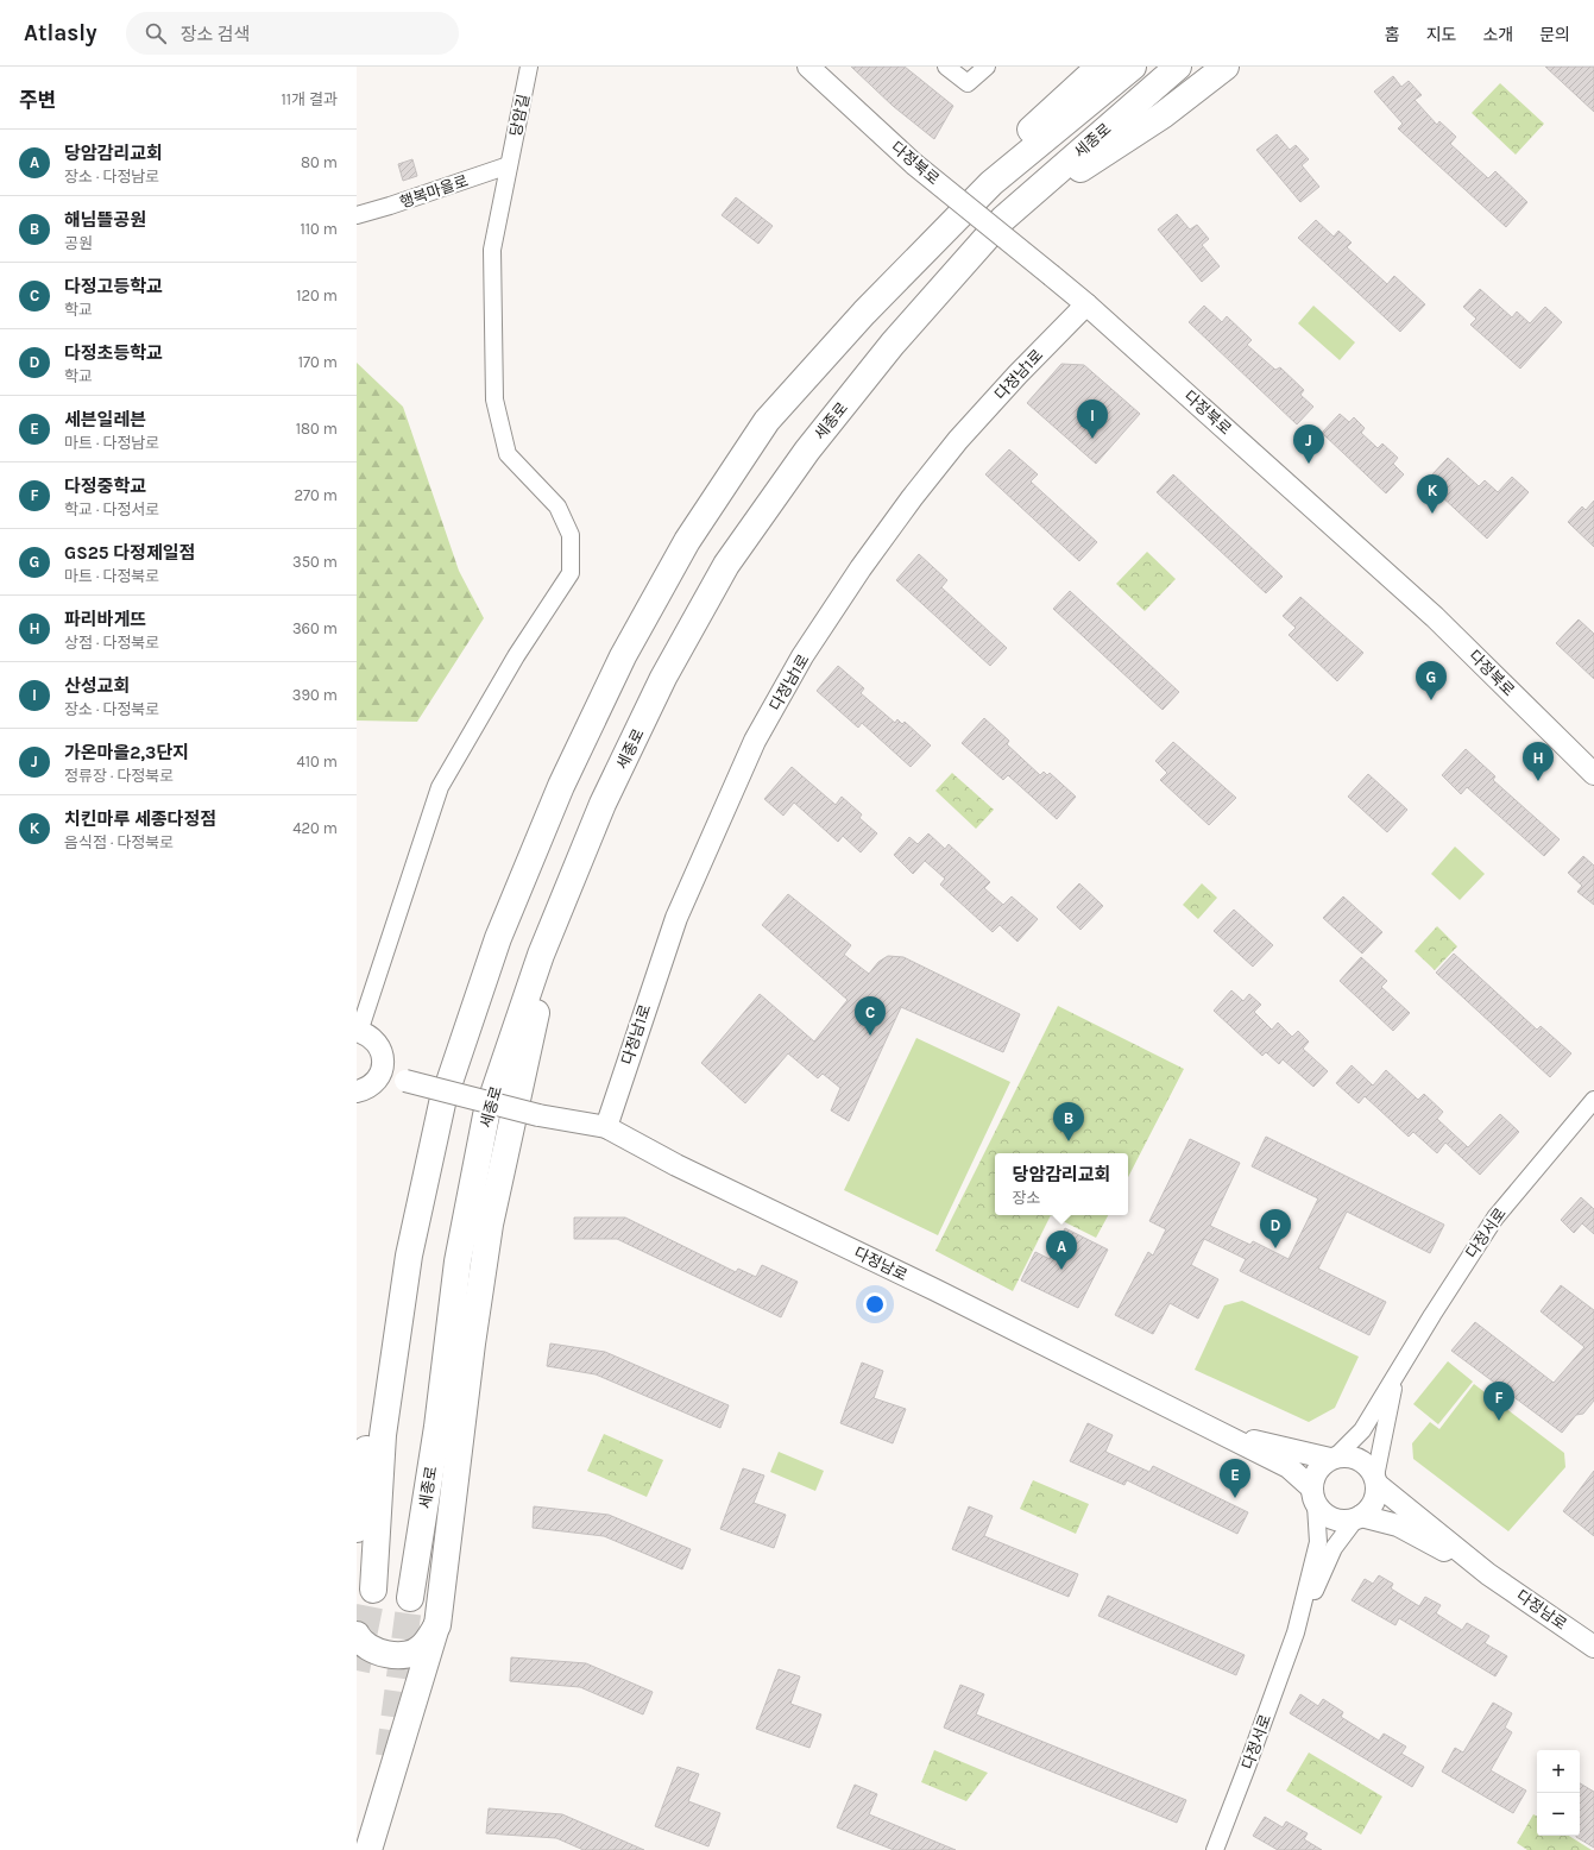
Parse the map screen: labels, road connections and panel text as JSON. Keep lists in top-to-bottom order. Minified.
{"streets":{"main road":["세종로"],"street":["당암길","다정북로","행복마을로","다정남1로","다정서로","다정남로"]},"crossings":[["당암길","행복마을로"],["다정북로","다정남1로"],["다정남1로","다정남로"]],"page":{"header":"Atlasly","search":"장소 검색","nav":["홈","지도","소개","문의"],"heading":["주변","11개 결과"],"list":[{"mark":"A","name":"당암감리교회","note":"장소 · 다정남로","value":"80 m"},{"mark":"B","name":"해님뜰공원","note":"공원","value":"110 m"},{"mark":"C","name":"다정고등학교","note":"학교","value":"120 m"},{"mark":"D","name":"다정초등학교","note":"학교","value":"170 m"},{"mark":"E","name":"세븐일레븐","note":"마트 · 다정남로","value":"180 m"},{"mark":"F","name":"다정중학교","note":"학교 · 다정서로","value":"270 m"},{"mark":"G","name":"GS25 다정제일점","note":"마트 · 다정북로","value":"350 m"},{"mark":"H","name":"파리바게뜨","note":"상점 · 다정북로","value":"360 m"},{"mark":"I","name":"산성교회","note":"장소 · 다정북로","value":"390 m"},{"mark":"J","name":"가온마을2,3단지","note":"정류장 · 다정북로","value":"410 m"},{"mark":"K","name":"치킨마루 세종다정점","note":"음식점 · 다정북로","value":"420 m"}],"pins":["I","J","K","G","H","C","B","D","A","F","E"],"popup":["당암감리교회","장소"],"map_buttons":["+","−"]}}
